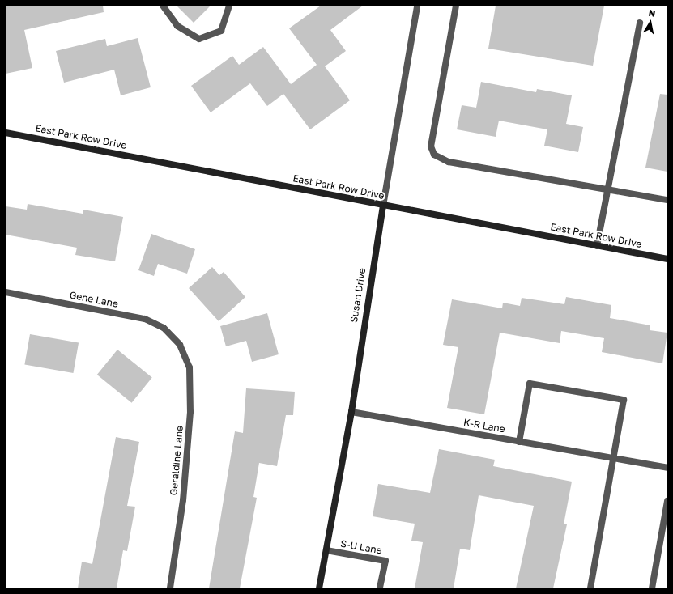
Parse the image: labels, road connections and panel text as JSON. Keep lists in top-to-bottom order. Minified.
{"streets":{"main road":["East Park Row Drive","Susan Drive"],"street":["Gene Lane","K-R Lane","Geraldine Lane","S-U Lane"]},"crossings":[["East Park Row Drive","Susan Drive"],["Susan Drive","K-R Lane"],["Susan Drive","S-U Lane"],["Gene Lane","Geraldine Lane"]],"north":"top"}
